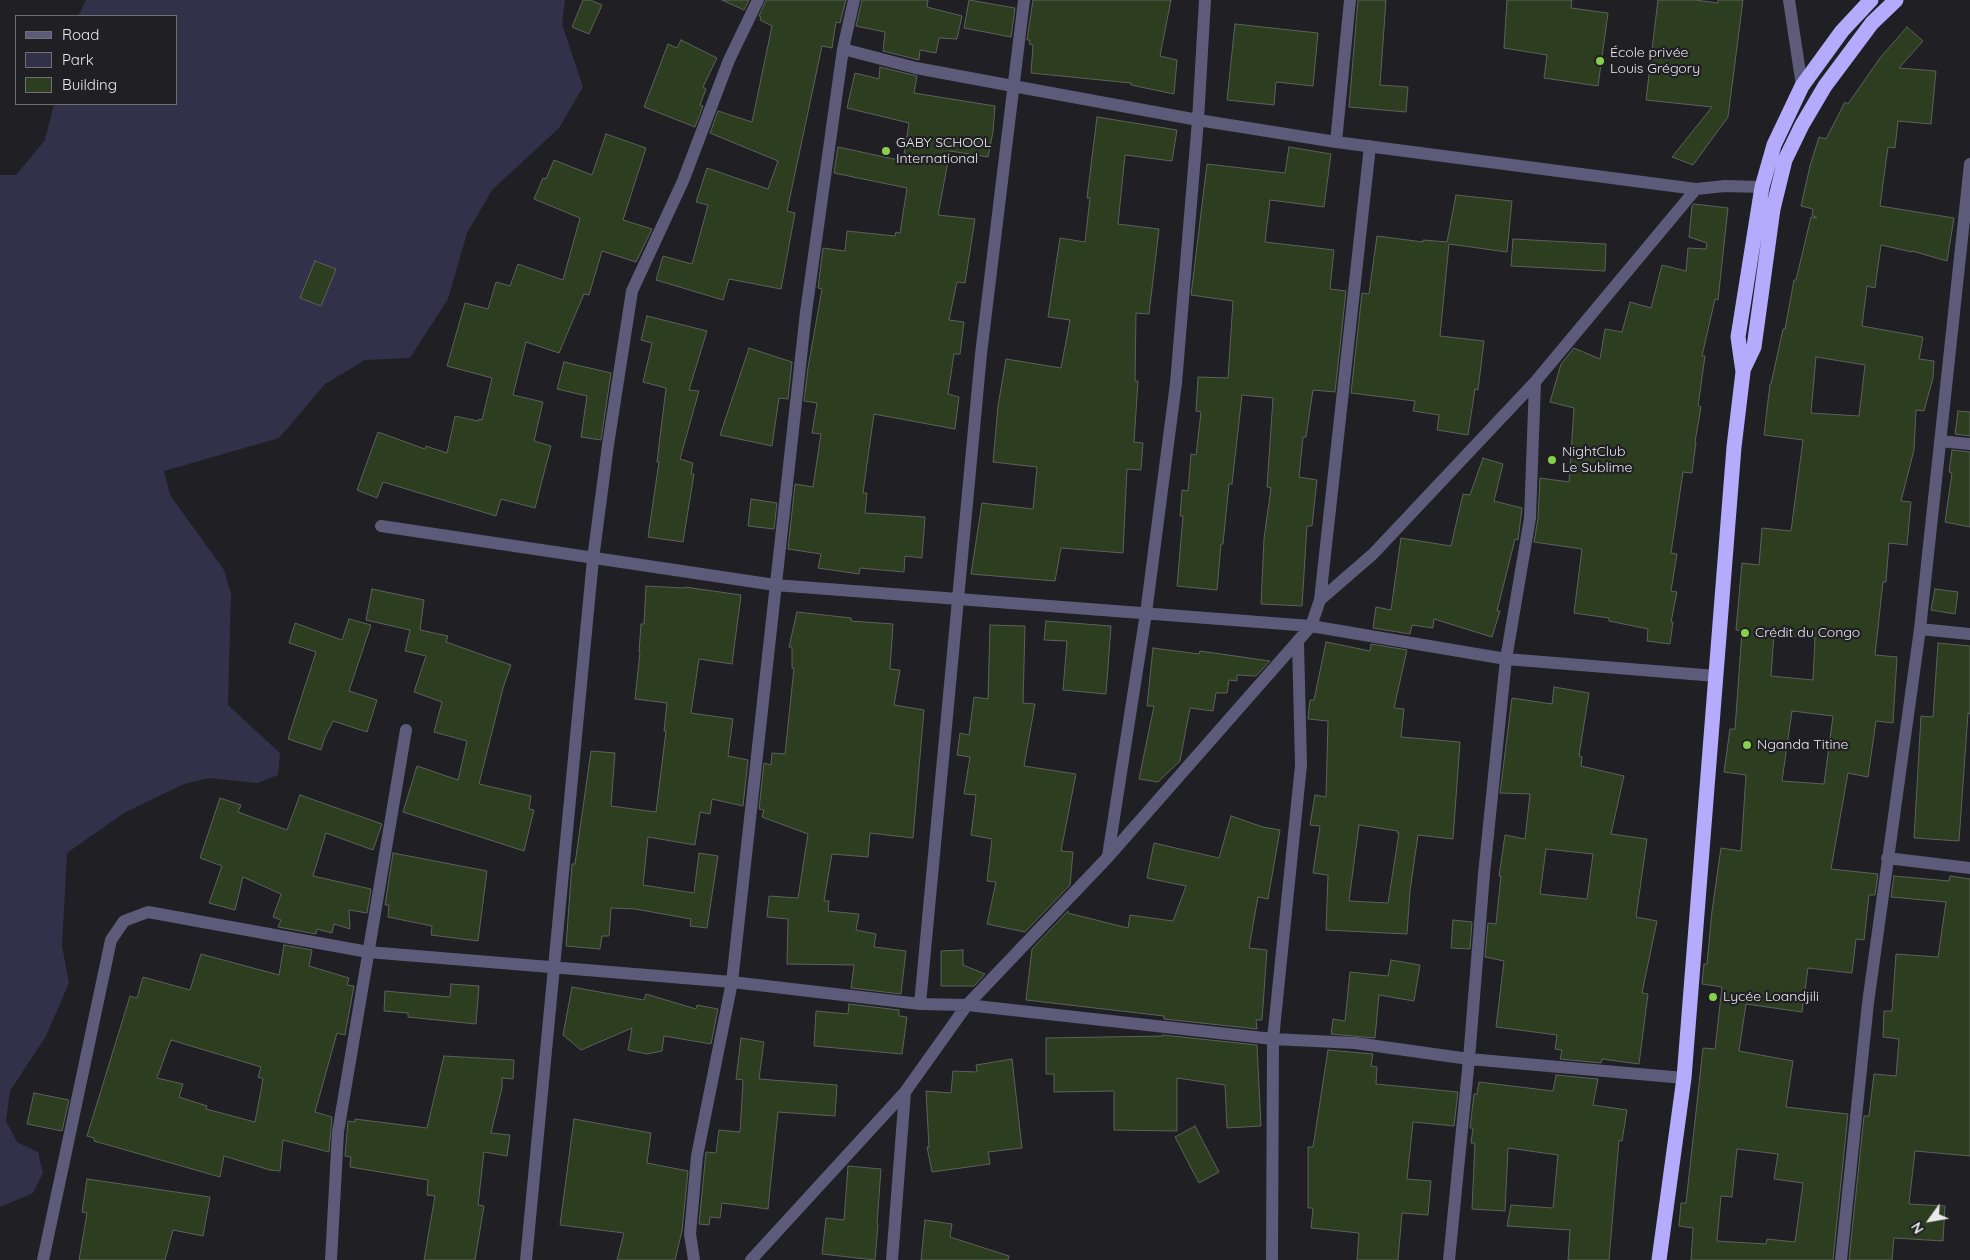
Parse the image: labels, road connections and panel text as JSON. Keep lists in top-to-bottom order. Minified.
{"places":["École privée Louis Grégory","GABY SCHOOL International","NightClub Le Sublime","Crédit du Congo","Nganda Titine","Lycée Loandjili"],"legend":["Road","Park","Building"],"north":"bottom left"}
